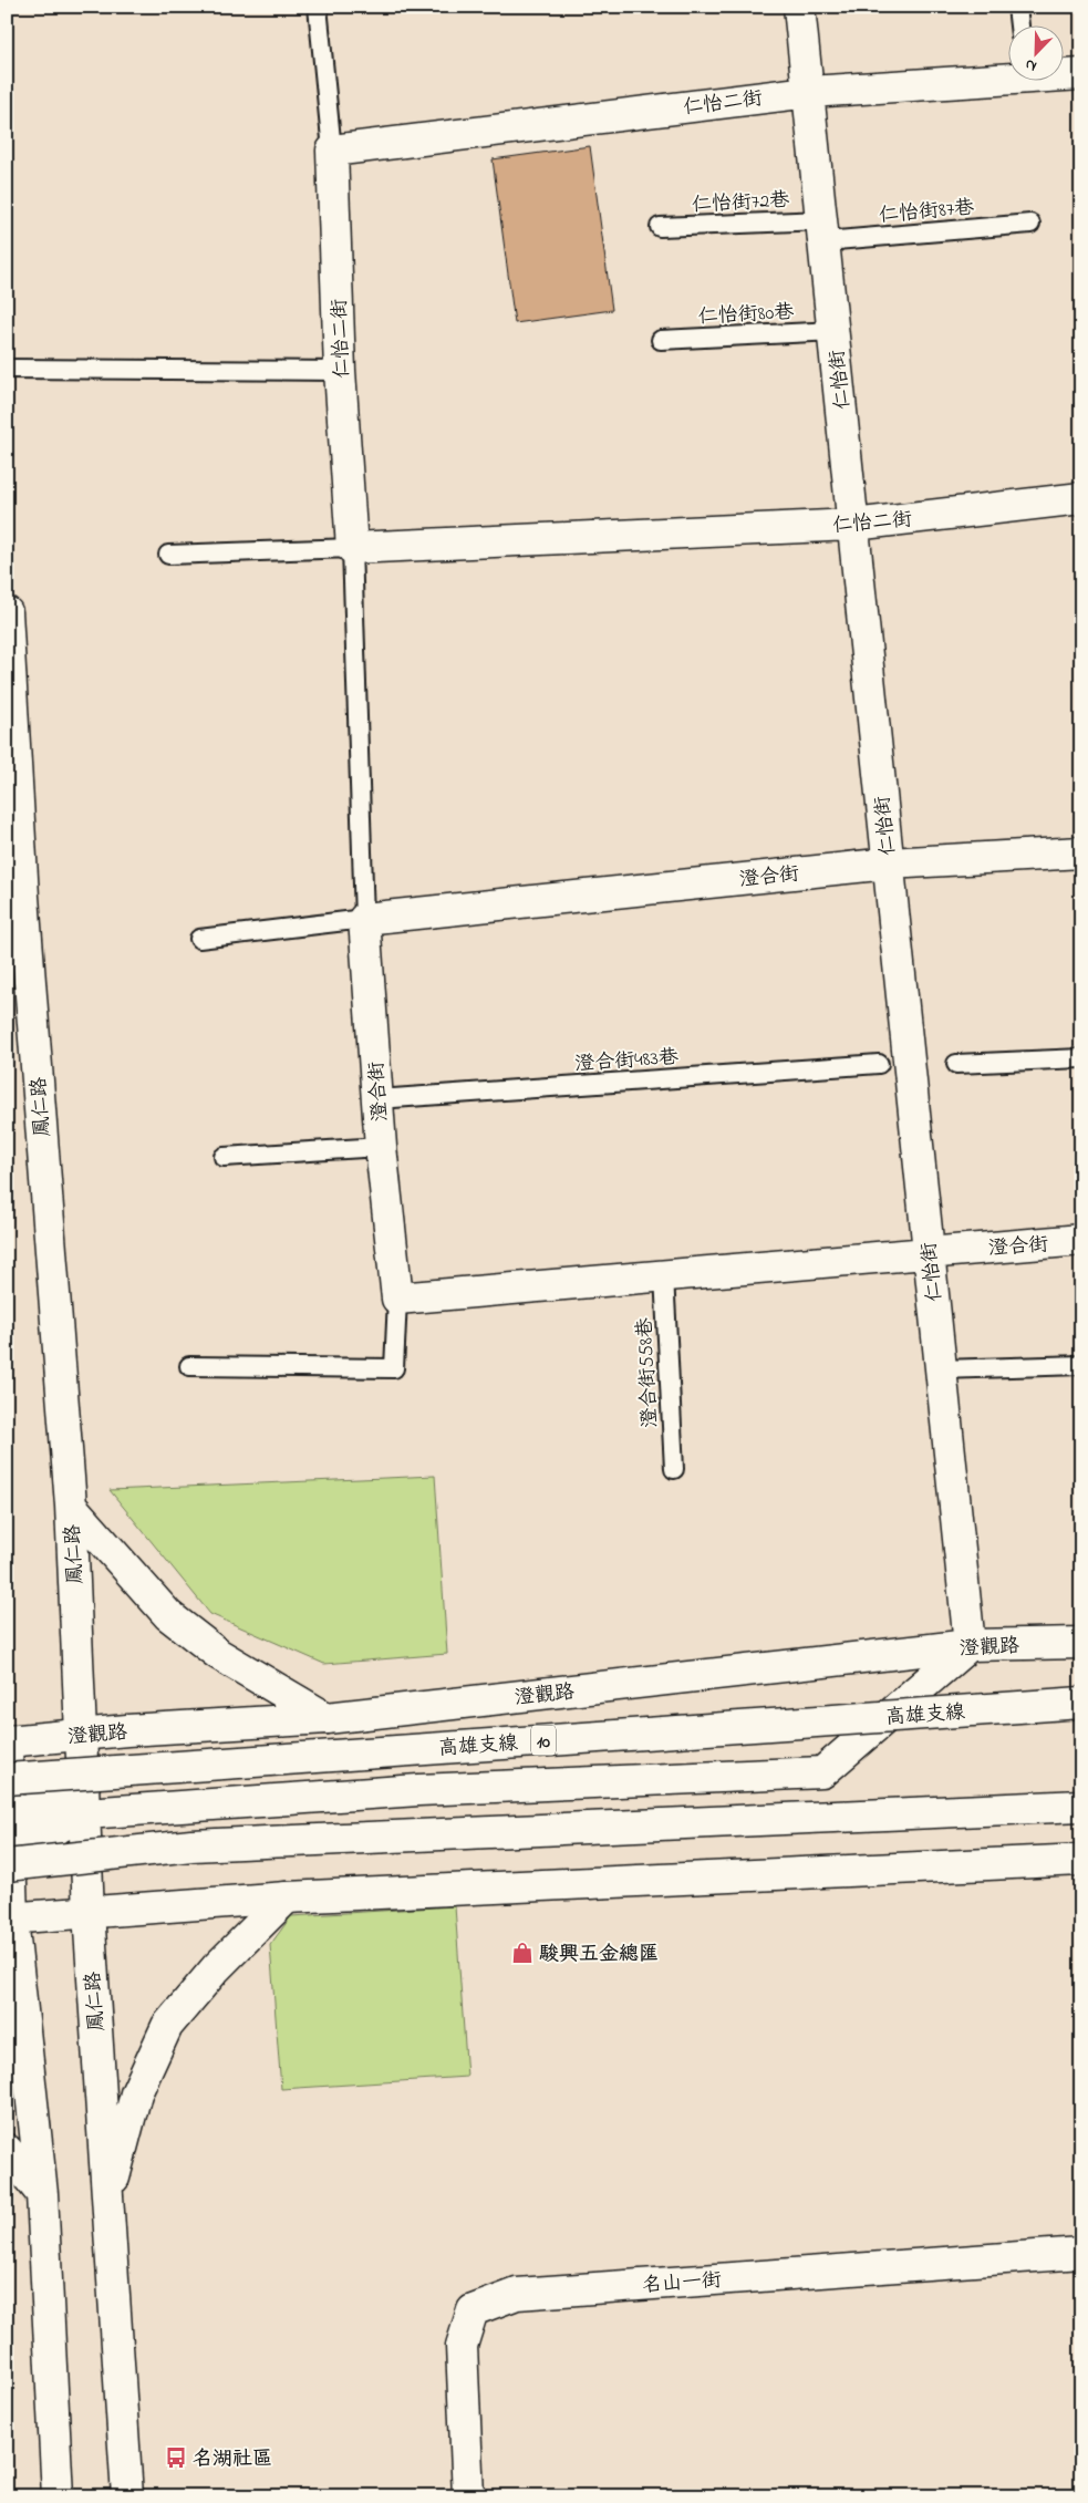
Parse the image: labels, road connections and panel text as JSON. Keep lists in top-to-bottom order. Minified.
{"streets":{"main road":["仁怡二街","仁怡街","澄合街","鳳仁路","澄觀路","高雄支線","10","名山一街"],"lane":["仁怡街72巷","仁怡街87巷","仁怡街80巷","澄合街483巷","澄合街558巷"]},"crossings":[["仁怡二街","仁怡街"],["仁怡街72巷","仁怡街87巷"],["仁怡街72巷","仁怡街"],["仁怡街87巷","仁怡街"],["仁怡街80巷","仁怡街"],["仁怡街","澄合街"],["仁怡街","澄觀路"],["澄合街","澄合街483巷"],["澄合街","澄合街558巷"],["鳳仁路","澄觀路"]],"places":{"shop":["駿興五金總匯"],"bus stop":["名湖社區"]},"north":"bottom left"}
